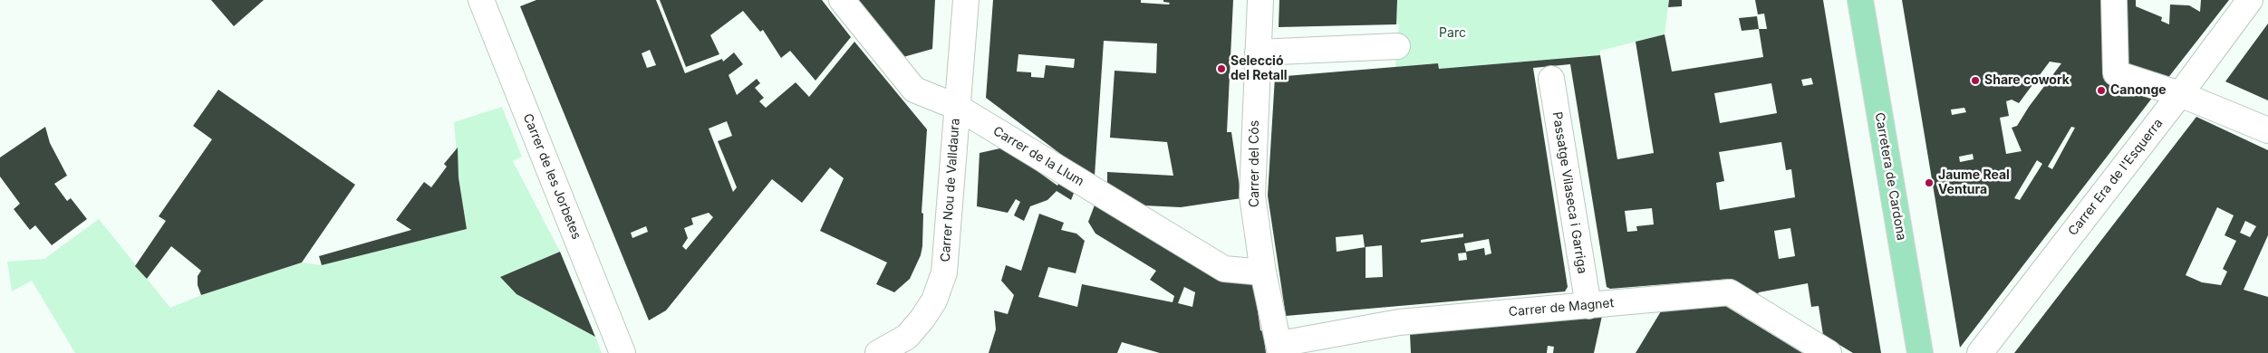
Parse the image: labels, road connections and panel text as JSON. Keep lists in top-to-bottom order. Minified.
{"streets":{"main road":["Carretera de Cardona"],"street":["Carrer de la Llum","Carrer del Cós","Carrer de les Jorbetes","Carrer Era de l'Esquerra","Carrer Nou de Valldaura","Passatge Vilaseca i Garriga","Carrer de Magnet"]},"crossings":[["Carrer de la Llum","Carrer del Cós"],["Carrer de la Llum","Carrer Nou de Valldaura"],["Carrer del Cós","Carrer de Magnet"],["Passatge Vilaseca i Garriga","Carrer de Magnet"]],"parks":["Parc"],"places":["Selecció del Retall","Share cowork","Canonge","Jaume Real Ventura"]}
